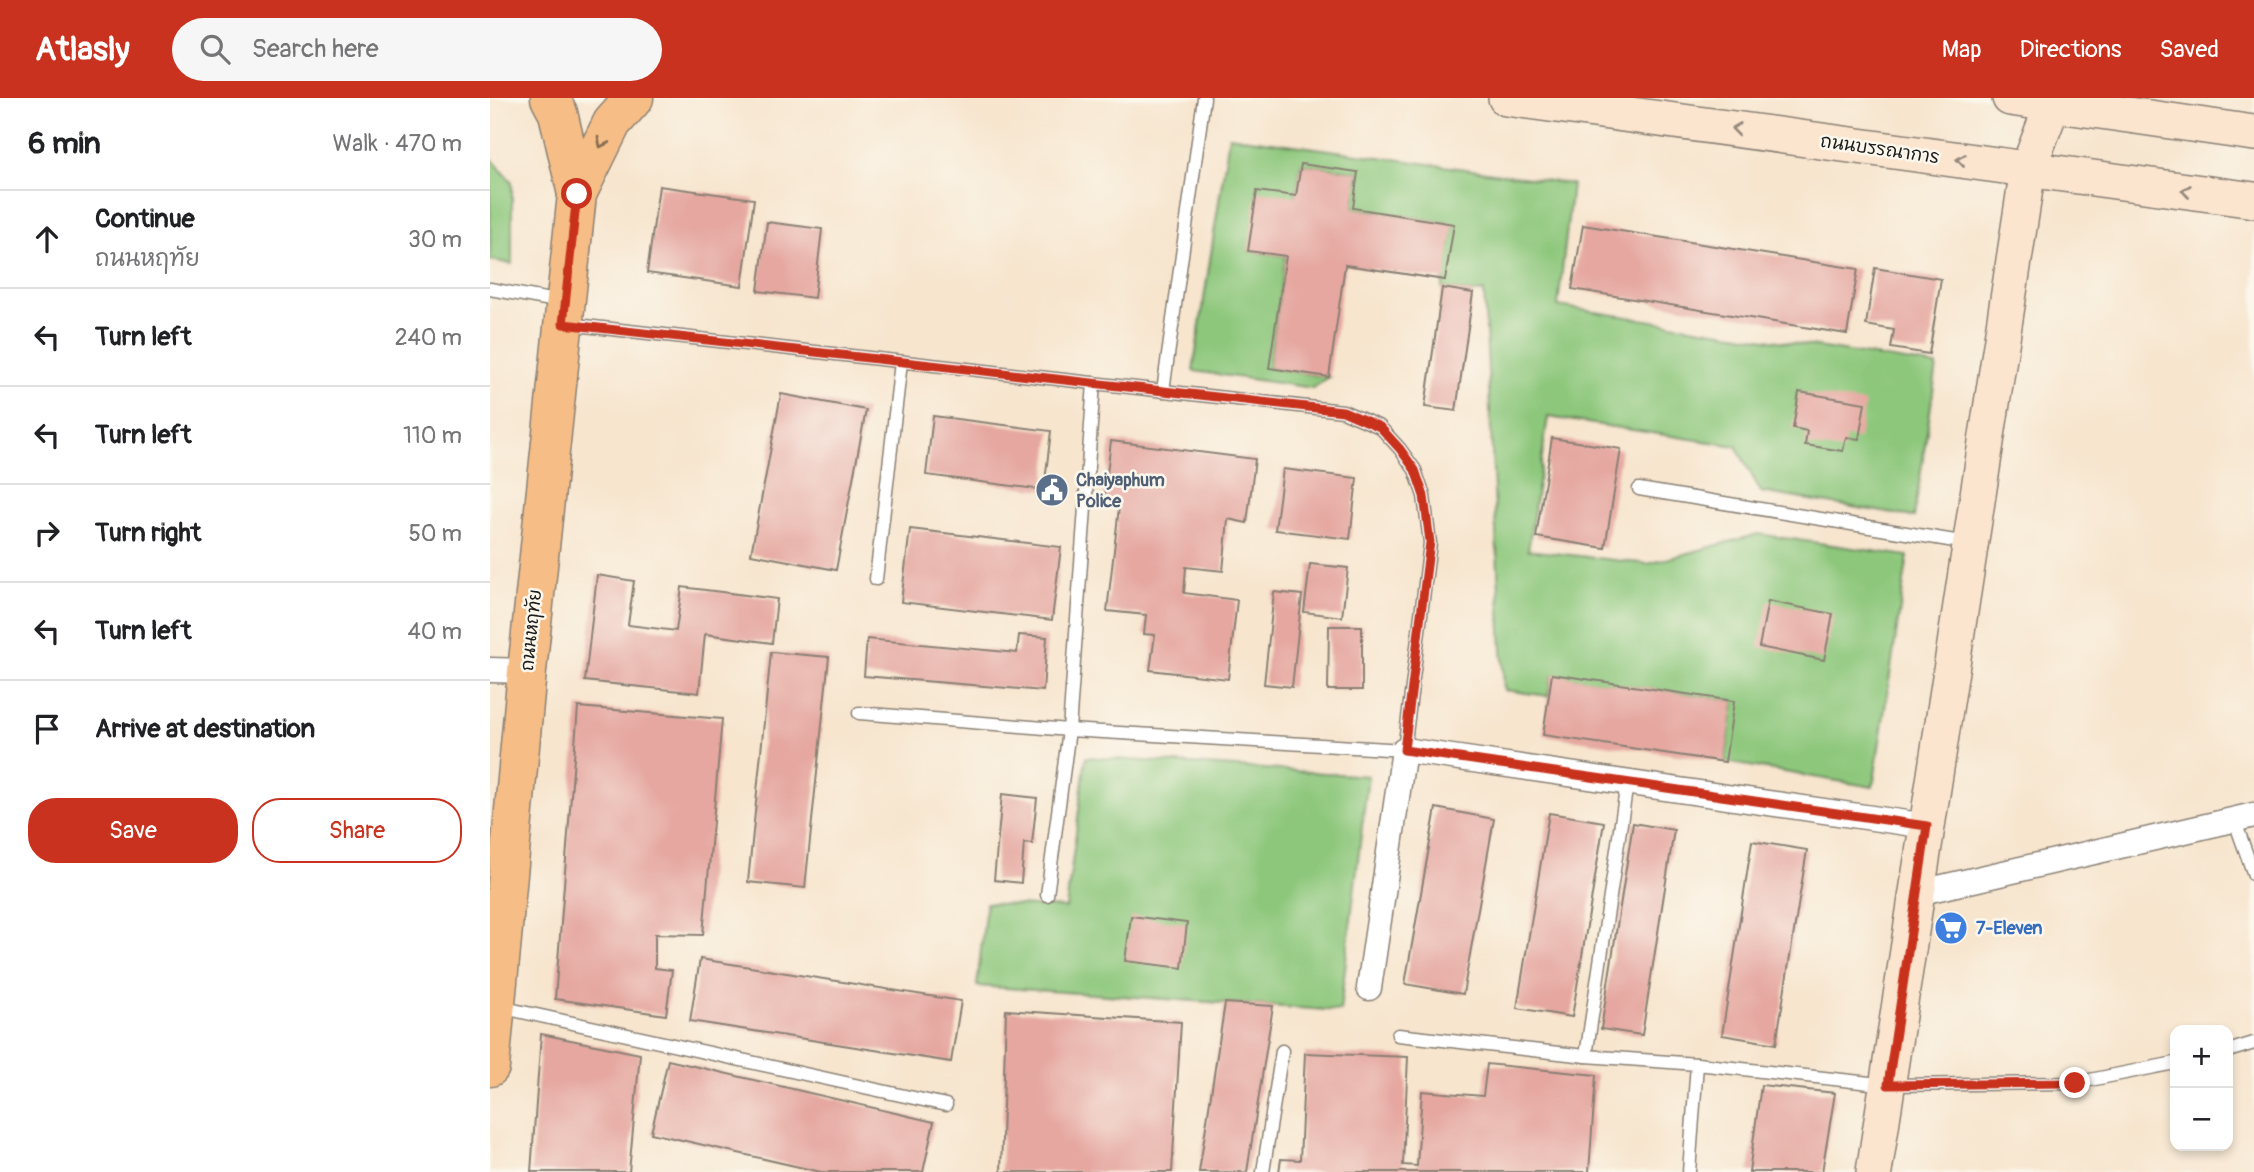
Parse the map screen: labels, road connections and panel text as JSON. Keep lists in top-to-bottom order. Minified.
{"streets":{"main road":["ถนนบรรณาการ","ถนนหฤทัย"]},"places":{"public building":["Chaiyaphum Police"],"supermarket":["7-Eleven"]},"page":{"header":"Atlasly","search":"Search here","nav":["Map","Directions","Saved"],"heading":["6 min","Walk · 470 m"],"list":[["Continue","ถนนหฤทัย","30 m"],["Turn left","240 m"],["Turn left","110 m"],["Turn right","50 m"],["Turn left","40 m"],"Arrive at destination"],"buttons":["Save","Share"],"map_buttons":["+","−"]}}
